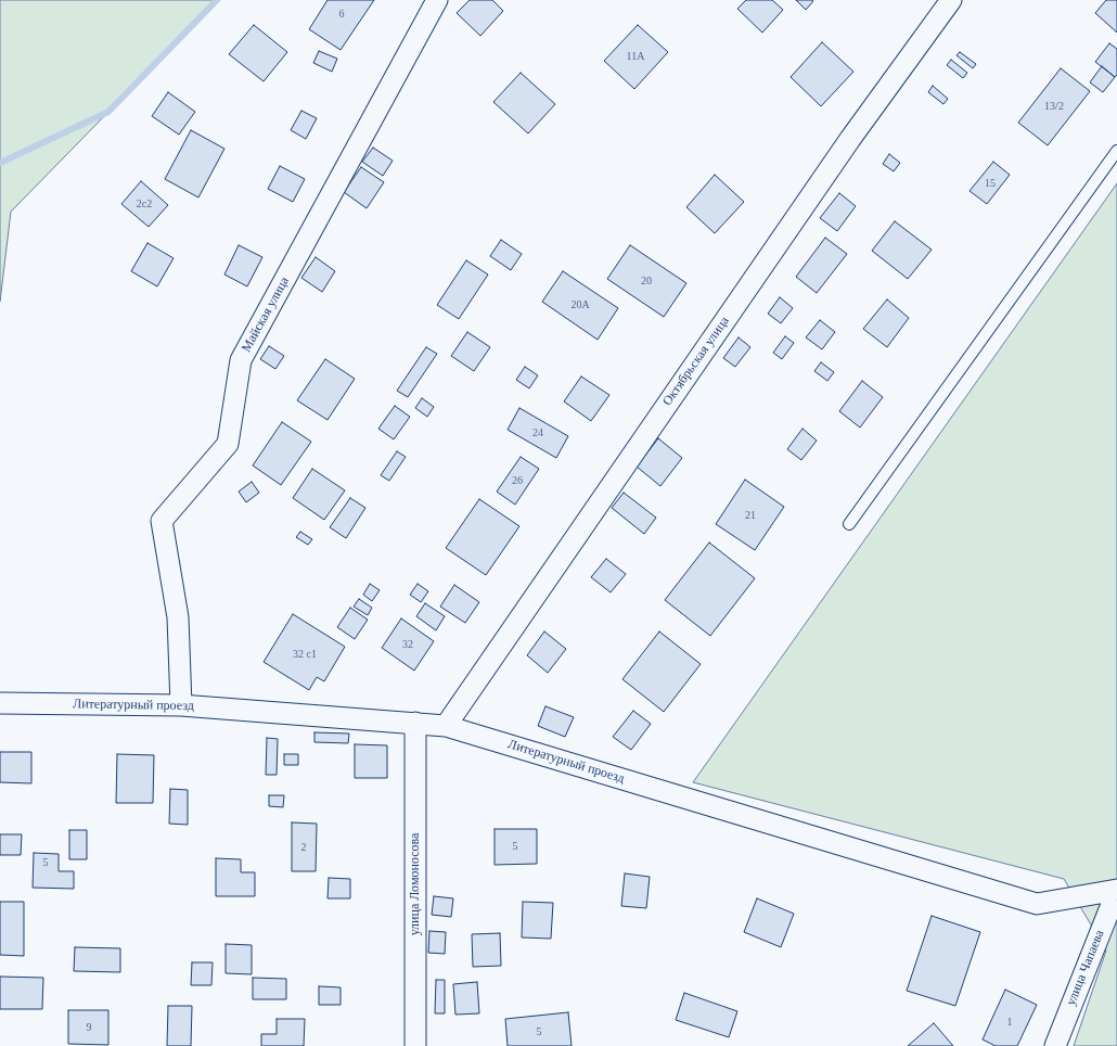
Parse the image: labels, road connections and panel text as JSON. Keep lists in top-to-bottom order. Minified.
{"streets":{"street":["Майская улица","Октябрьская улица","Литературный проезд","улица Ломоносова","улица Чапаева"]},"crossings":[["Майская улица","Литературный проезд"],["Октябрьская улица","Литературный проезд"],["Литературный проезд","улица Ломоносова"],["Литературный проезд","улица Чапаева"]],"house_numbers":["6","11А","13/2","15","2с2","20","20А","24","26","21","32","32 с1","5","2","5","1","9","5"]}
